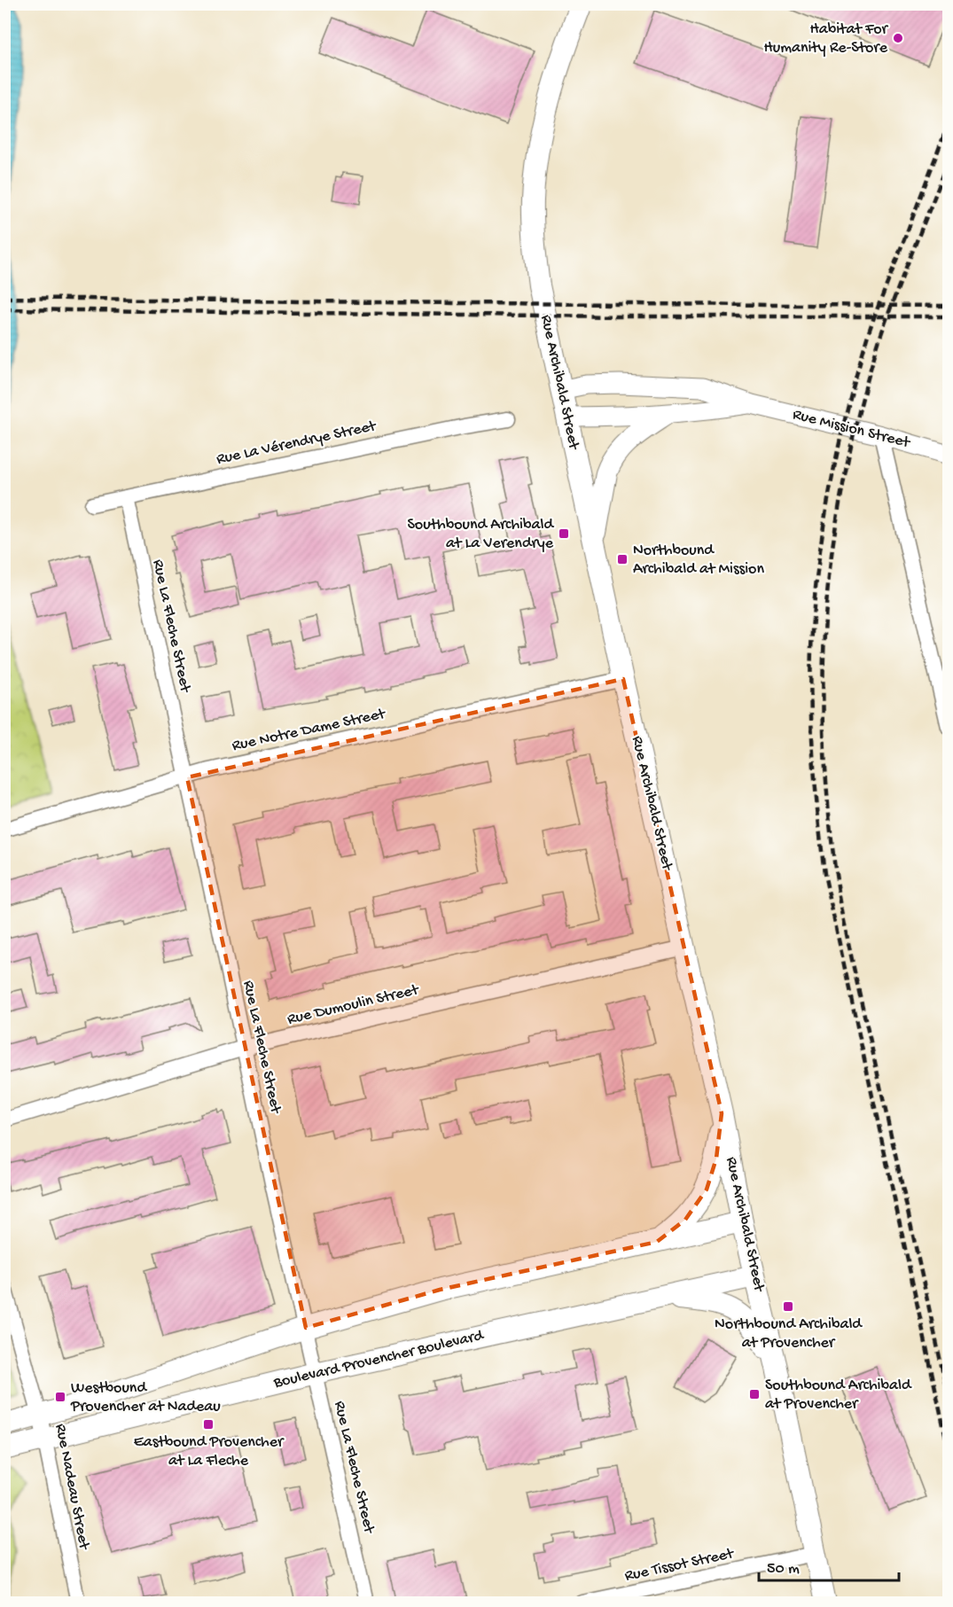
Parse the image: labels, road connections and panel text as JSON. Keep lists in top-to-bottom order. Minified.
{"streets":{"main road":["Rue Archibald Street","Boulevard Provencher Boulevard"],"street":["Rue Mission Street","Rue La Vérendrye Street","Rue La Fleche Street","Rue Notre Dame Street","Rue Dumoulin Street","Rue Nadeau Street","Rue Tissot Street"]},"crossings":[["Rue Archibald Street","Rue Mission Street"],["Rue Archibald Street","Rue Notre Dame Street"],["Rue Archibald Street","Rue Dumoulin Street"],["Rue Archibald Street","Boulevard Provencher Boulevard"],["Rue Archibald Street","Rue Tissot Street"],["Rue La Vérendrye Street","Rue La Fleche Street"],["Rue La Fleche Street","Rue Notre Dame Street"],["Rue La Fleche Street","Rue Dumoulin Street"],["Rue La Fleche Street","Boulevard Provencher Boulevard"],["Boulevard Provencher Boulevard","Rue Nadeau Street"]],"places":{"other":["Habitat For Humanity Re-Store"],"transit":["Southbound Archibald at La Verendrye","Northbound Archibald at Mission","Northbound Archibald at Provencher","Southbound Archibald at Provencher","Westbound Provencher at Nadeau","Eastbound Provencher at La Fleche"]},"scale_bar":"50 m"}
